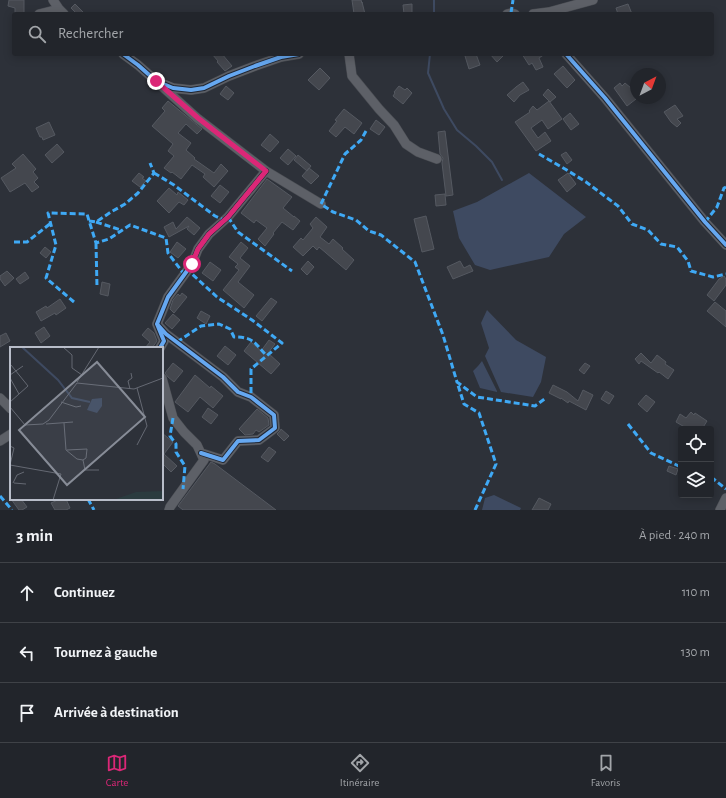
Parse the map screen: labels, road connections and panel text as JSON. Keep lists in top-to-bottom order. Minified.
{"north":"top right","page":{"search":"Rechercher","heading":["3 min","À pied · 240 m"],"list":[["Continuez","110 m"],["Tournez à gauche","130 m"],"Arrivée à destination"],"nav":["Carte","Itinéraire","Favoris"]}}
